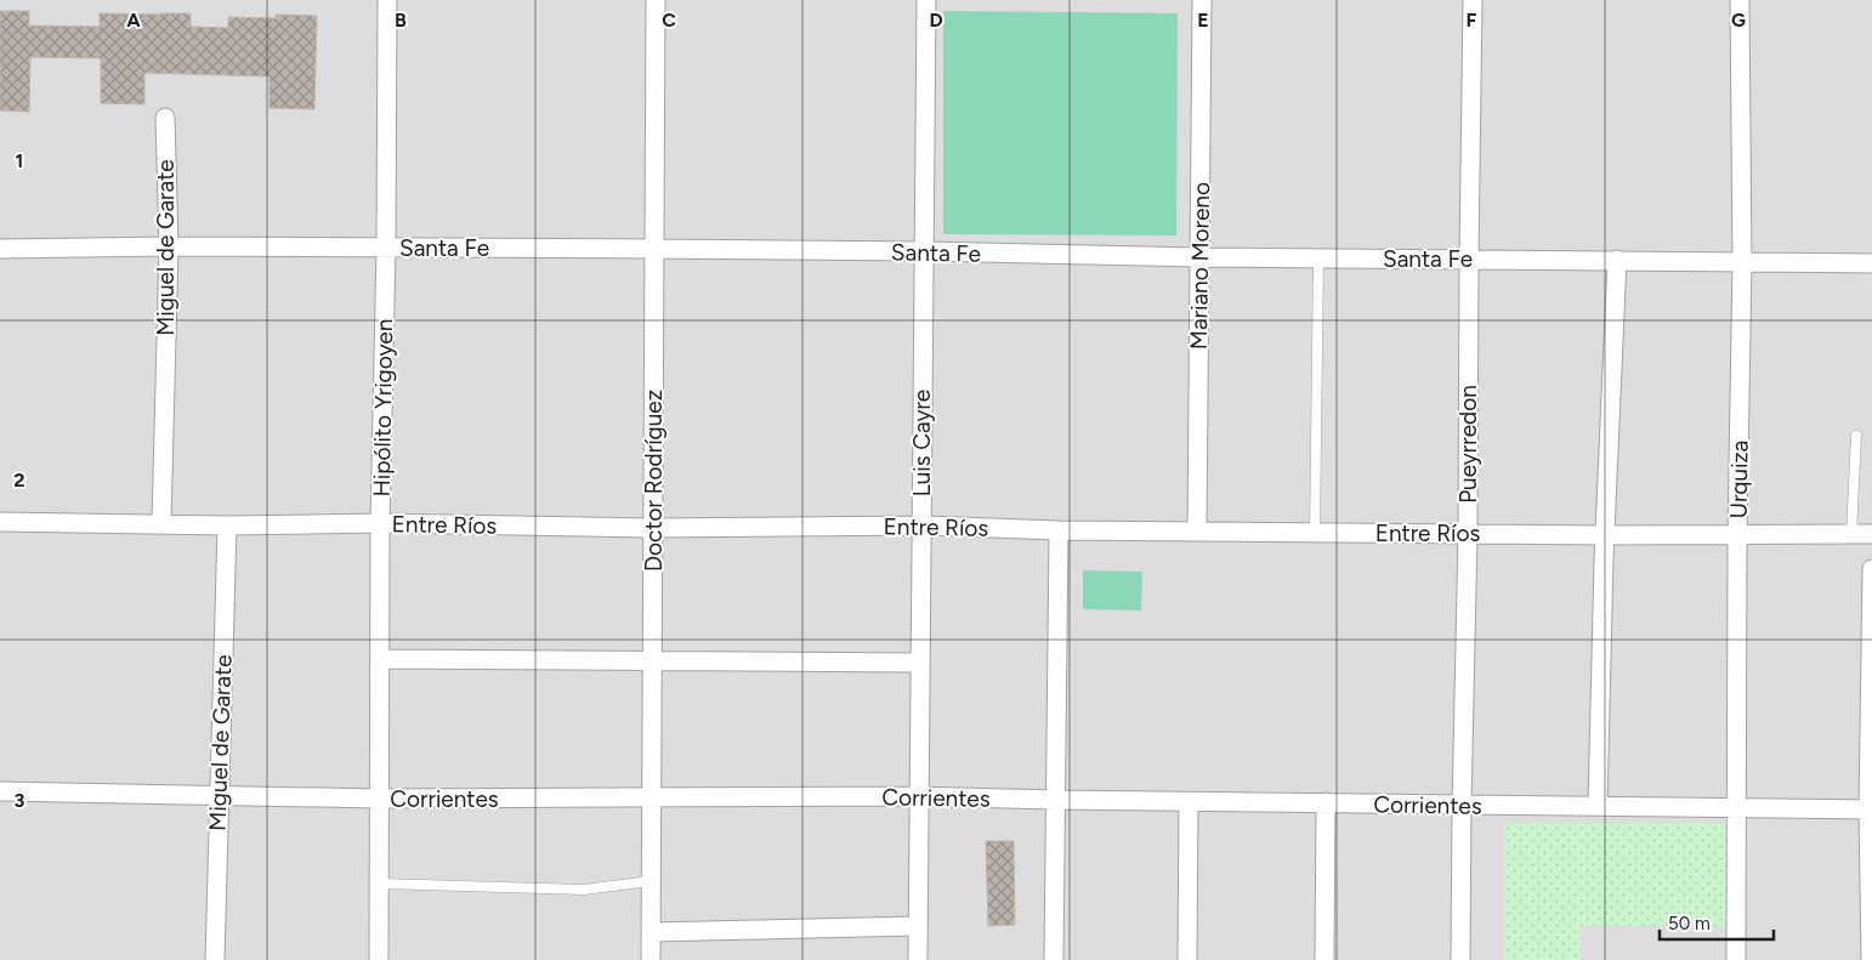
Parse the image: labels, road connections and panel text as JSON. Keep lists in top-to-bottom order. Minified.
{"streets":{"street":["Miguel de Garate","Santa Fe","Mariano Moreno","Hipólito Yrigoyen","Luis Cayre","Pueyrredon","Urquiza","Doctor Rodríguez","Entre Ríos","Corrientes"]},"crossings":[["Miguel de Garate","Santa Fe"],["Miguel de Garate","Entre Ríos"],["Miguel de Garate","Corrientes"],["Santa Fe","Mariano Moreno"],["Santa Fe","Hipólito Yrigoyen"],["Santa Fe","Luis Cayre"],["Santa Fe","Pueyrredon"],["Santa Fe","Urquiza"],["Santa Fe","Doctor Rodríguez"],["Mariano Moreno","Entre Ríos"],["Hipólito Yrigoyen","Entre Ríos"],["Hipólito Yrigoyen","Corrientes"],["Luis Cayre","Entre Ríos"],["Luis Cayre","Corrientes"],["Pueyrredon","Entre Ríos"],["Pueyrredon","Corrientes"],["Urquiza","Entre Ríos"],["Urquiza","Corrientes"],["Doctor Rodríguez","Entre Ríos"],["Doctor Rodríguez","Corrientes"]],"scale_bar":"50 m","grid":{"columns":["A","B","C","D","E","F","G"],"rows":["1","2","3"]}}
